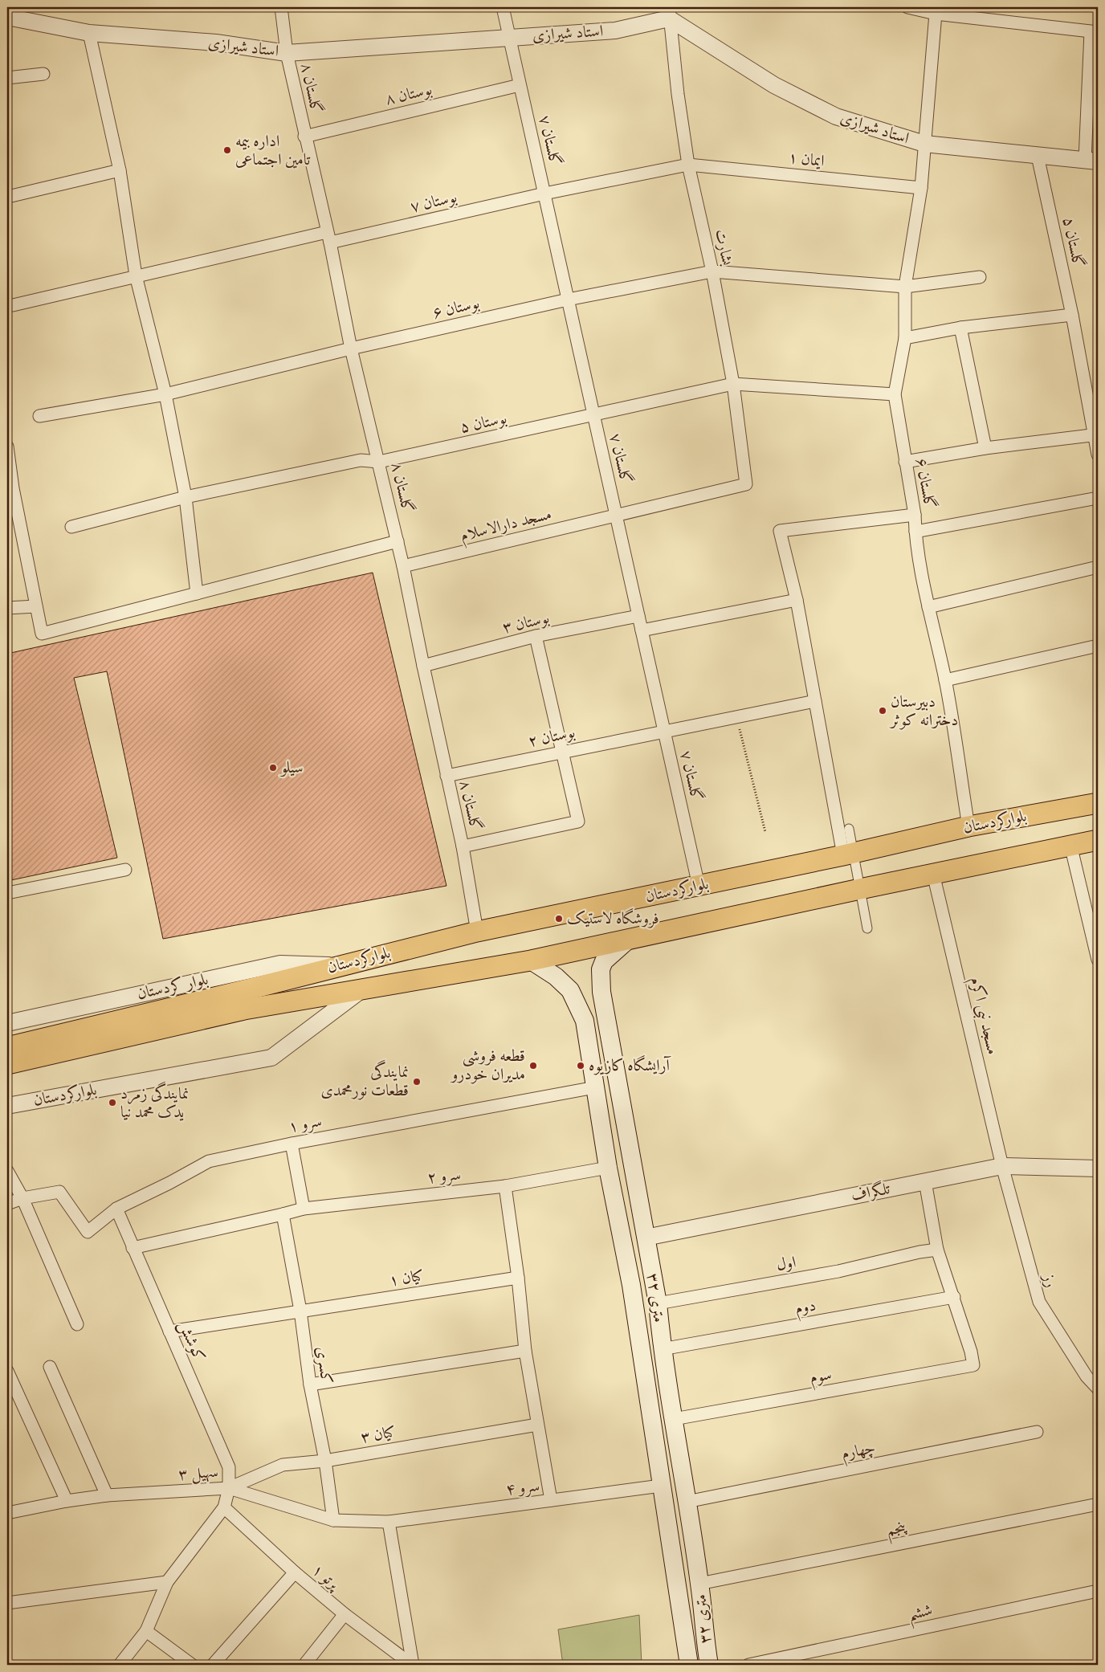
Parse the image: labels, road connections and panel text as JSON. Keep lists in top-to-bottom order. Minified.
{"streets":{"main road":["بلوارکردستان","۳۲ متری"],"street":["استاد شیرازی","گلستان ۸","بوستان ۸","گلستان ۷","ایمان ۱","بوستان ۷","گلستان ۵","بشارت","بوستان ۶","بوستان ۵","گلستان ۶","مسجد دارالاسلام","بوستان ۳","بوستان ۲","بلوار کردستان","مسجد نبی اکرم","سرو ۱","سرو ۲","تلگراف","اول","کیان ۱","رز","دوم","کوشش","کسری","سوم","کیان ۳","چهارم","سهیل ۳","سرو ۴","پنجم","پرتو ۱","ششم"]},"crossings":[["استاد شیرازی","گلستان ۸"],["استاد شیرازی","گلستان ۷"],["استاد شیرازی","گلستان ۵"],["استاد شیرازی","بشارت"],["استاد شیرازی","گلستان ۶"],["گلستان ۸","بوستان ۸"],["گلستان ۸","بوستان ۷"],["گلستان ۸","بوستان ۶"],["گلستان ۸","بوستان ۵"],["گلستان ۸","مسجد دارالاسلام"],["گلستان ۸","بوستان ۳"],["گلستان ۸","بوستان ۲"],["گلستان ۸","بلوارکردستان"],["بوستان ۸","گلستان ۷"],["گلستان ۷","ایمان ۱"],["گلستان ۷","بوستان ۷"],["گلستان ۷","بوستان ۶"],["گلستان ۷","بوستان ۵"],["گلستان ۷","مسجد دارالاسلام"],["گلستان ۷","بوستان ۳"],["گلستان ۷","بوستان ۲"],["گلستان ۷","بلوارکردستان"],["ایمان ۱","بوستان ۷"],["ایمان ۱","بشارت"],["ایمان ۱","گلستان ۶"],["بشارت","بوستان ۶"],["بشارت","بوستان ۵"],["بشارت","مسجد دارالاسلام"],["بوستان ۶","گلستان ۶"],["بوستان ۵","گلستان ۶"],["گلستان ۶","بلوارکردستان"],["بلوارکردستان","بلوار کردستان"],["بلوارکردستان","مسجد نبی اکرم"],["بلوارکردستان","۳۲ متری"],["مسجد نبی اکرم","تلگراف"],["مسجد نبی اکرم","رز"],["سرو ۱","۳۲ متری"],["سرو ۱","کوشش"],["سرو ۲","۳۲ متری"],["سرو ۲","کوشش"],["سرو ۲","کسری"],["تلگراف","رز"],["تلگراف","۳۲ متری"],["اول","۳۲ متری"],["کیان ۱","کوشش"],["کیان ۱","کسری"],["۳۲ متری","دوم"],["۳۲ متری","سوم"],["۳۲ متری","چهارم"],["۳۲ متری","سرو ۴"],["۳۲ متری","پنجم"],["دوم","سوم"],["کوشش","کیان ۳"],["کوشش","سهیل ۳"],["کوشش","پرتو ۱"],["کسری","کیان ۳"],["کسری","سهیل ۳"],["کیان ۳","سهیل ۳"],["سهیل ۳","سرو ۴"]],"places":["اداره بیمه تامین اجتماعی","دبیرستان دخترانه کوثر","سیلو","فروشگاه لاستیک","قطعه فروشی مدیران خودرو","آرایشگاه کازیوه","نمایندگی قطعات نورمحمدی","نمایندگی زمرد یدک محمد نیا"]}
